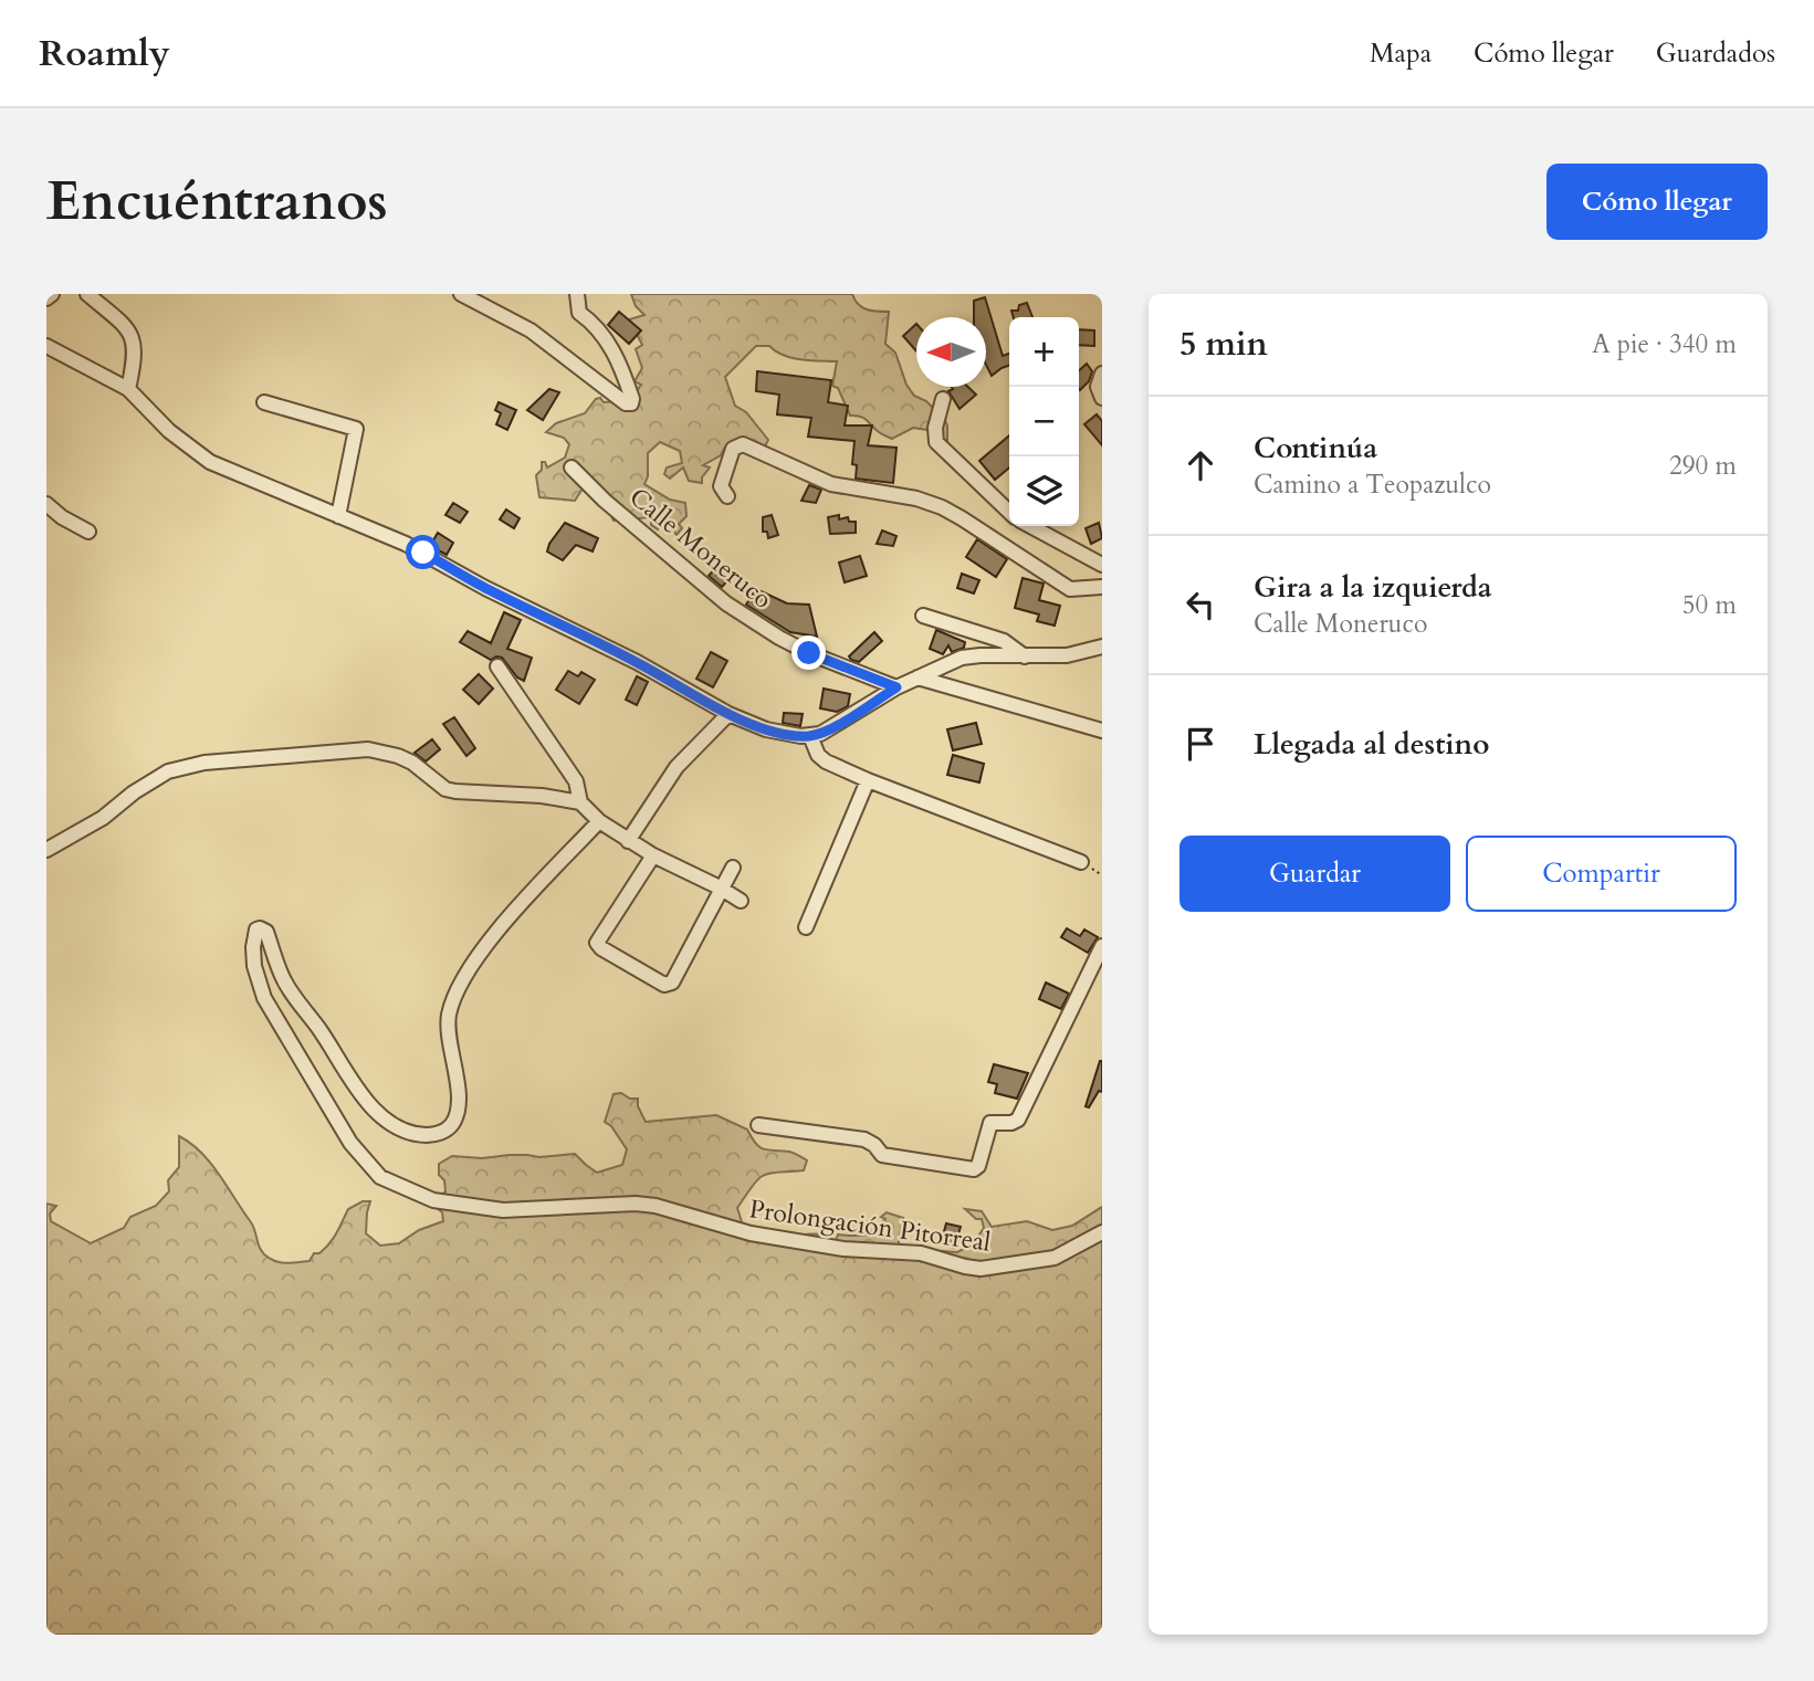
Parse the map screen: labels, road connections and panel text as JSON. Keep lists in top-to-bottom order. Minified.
{"streets":{"street":["Calle Moneruco","Prolongación Pitorreal"]},"north":"left","page":{"header":"Roamly","nav":["Mapa","Cómo llegar","Guardados"],"buttons":["Cómo llegar",["Guardar","Compartir"]],"title":"Encuéntranos","heading":["5 min","A pie · 340 m"],"map_buttons":["+","−"],"list":[["Continúa","Camino a Teopazulco","290 m"],["Gira a la izquierda","Calle Moneruco","50 m"],"Llegada al destino"]}}
